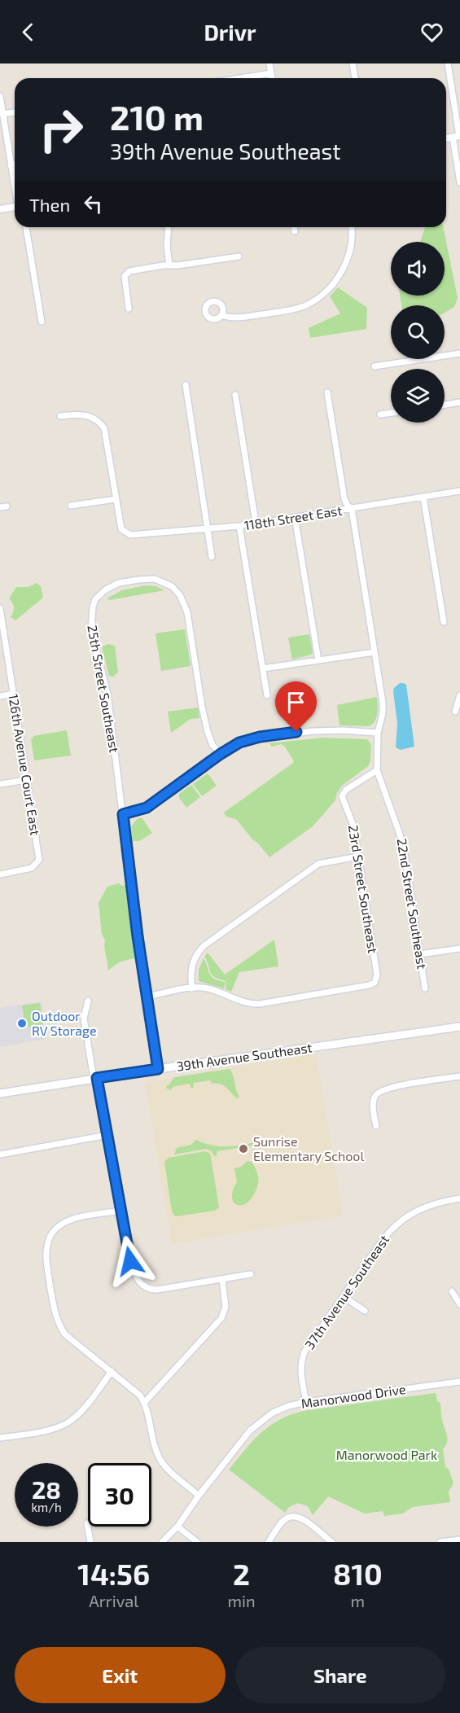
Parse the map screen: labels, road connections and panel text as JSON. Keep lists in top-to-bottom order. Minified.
{"streets":{"main road":["39th Avenue Southeast"],"street":["118th Street East","25th Street Southeast","126th Avenue Court East","23rd Street Southeast","22nd Street Southeast","37th Avenue Southeast","Manorwood Drive"]},"crossings":[["118th Street East","22nd Street Southeast"],["25th Street Southeast","39th Avenue Southeast"],["23rd Street Southeast","22nd Street Southeast"],["37th Avenue Southeast","Manorwood Drive"]],"parks":["Manorwood Park"],"places":["Outdoor RV Storage","Sunrise Elementary School"],"page":{"header":"Drivr","turn":["210 m","39th Avenue Southeast"],"then":"Then","speed":"28 km/h","limit":"30","eta":["14:56","Arrival","2","min","810","m"],"buttons":["Exit","Share"]}}
